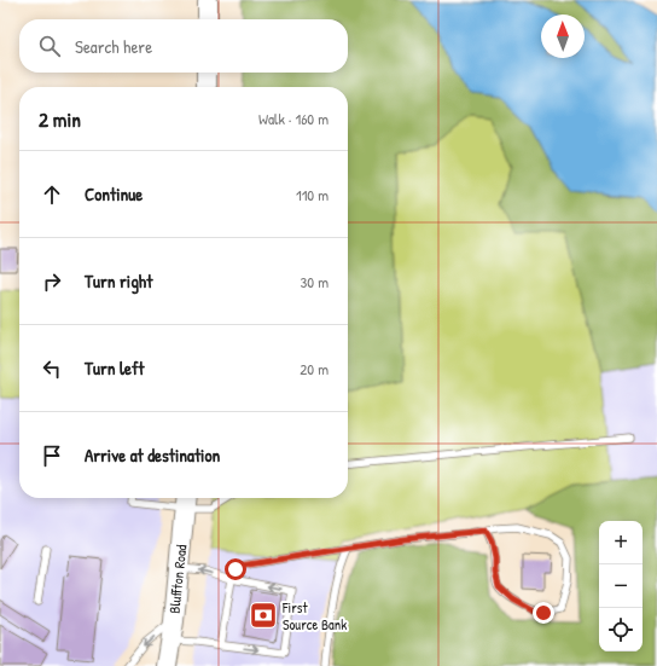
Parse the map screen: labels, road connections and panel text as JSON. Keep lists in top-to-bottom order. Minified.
{"streets":{"main road":["Bluffton Road"]},"places":{"bank":["First Source Bank"]},"north":"top","page":{"search":"Search here","heading":["2 min","Walk · 160 m"],"list":[["Continue","110 m"],["Turn right","30 m"],["Turn left","20 m"],"Arrive at destination"],"map_buttons":["+","−"]}}
